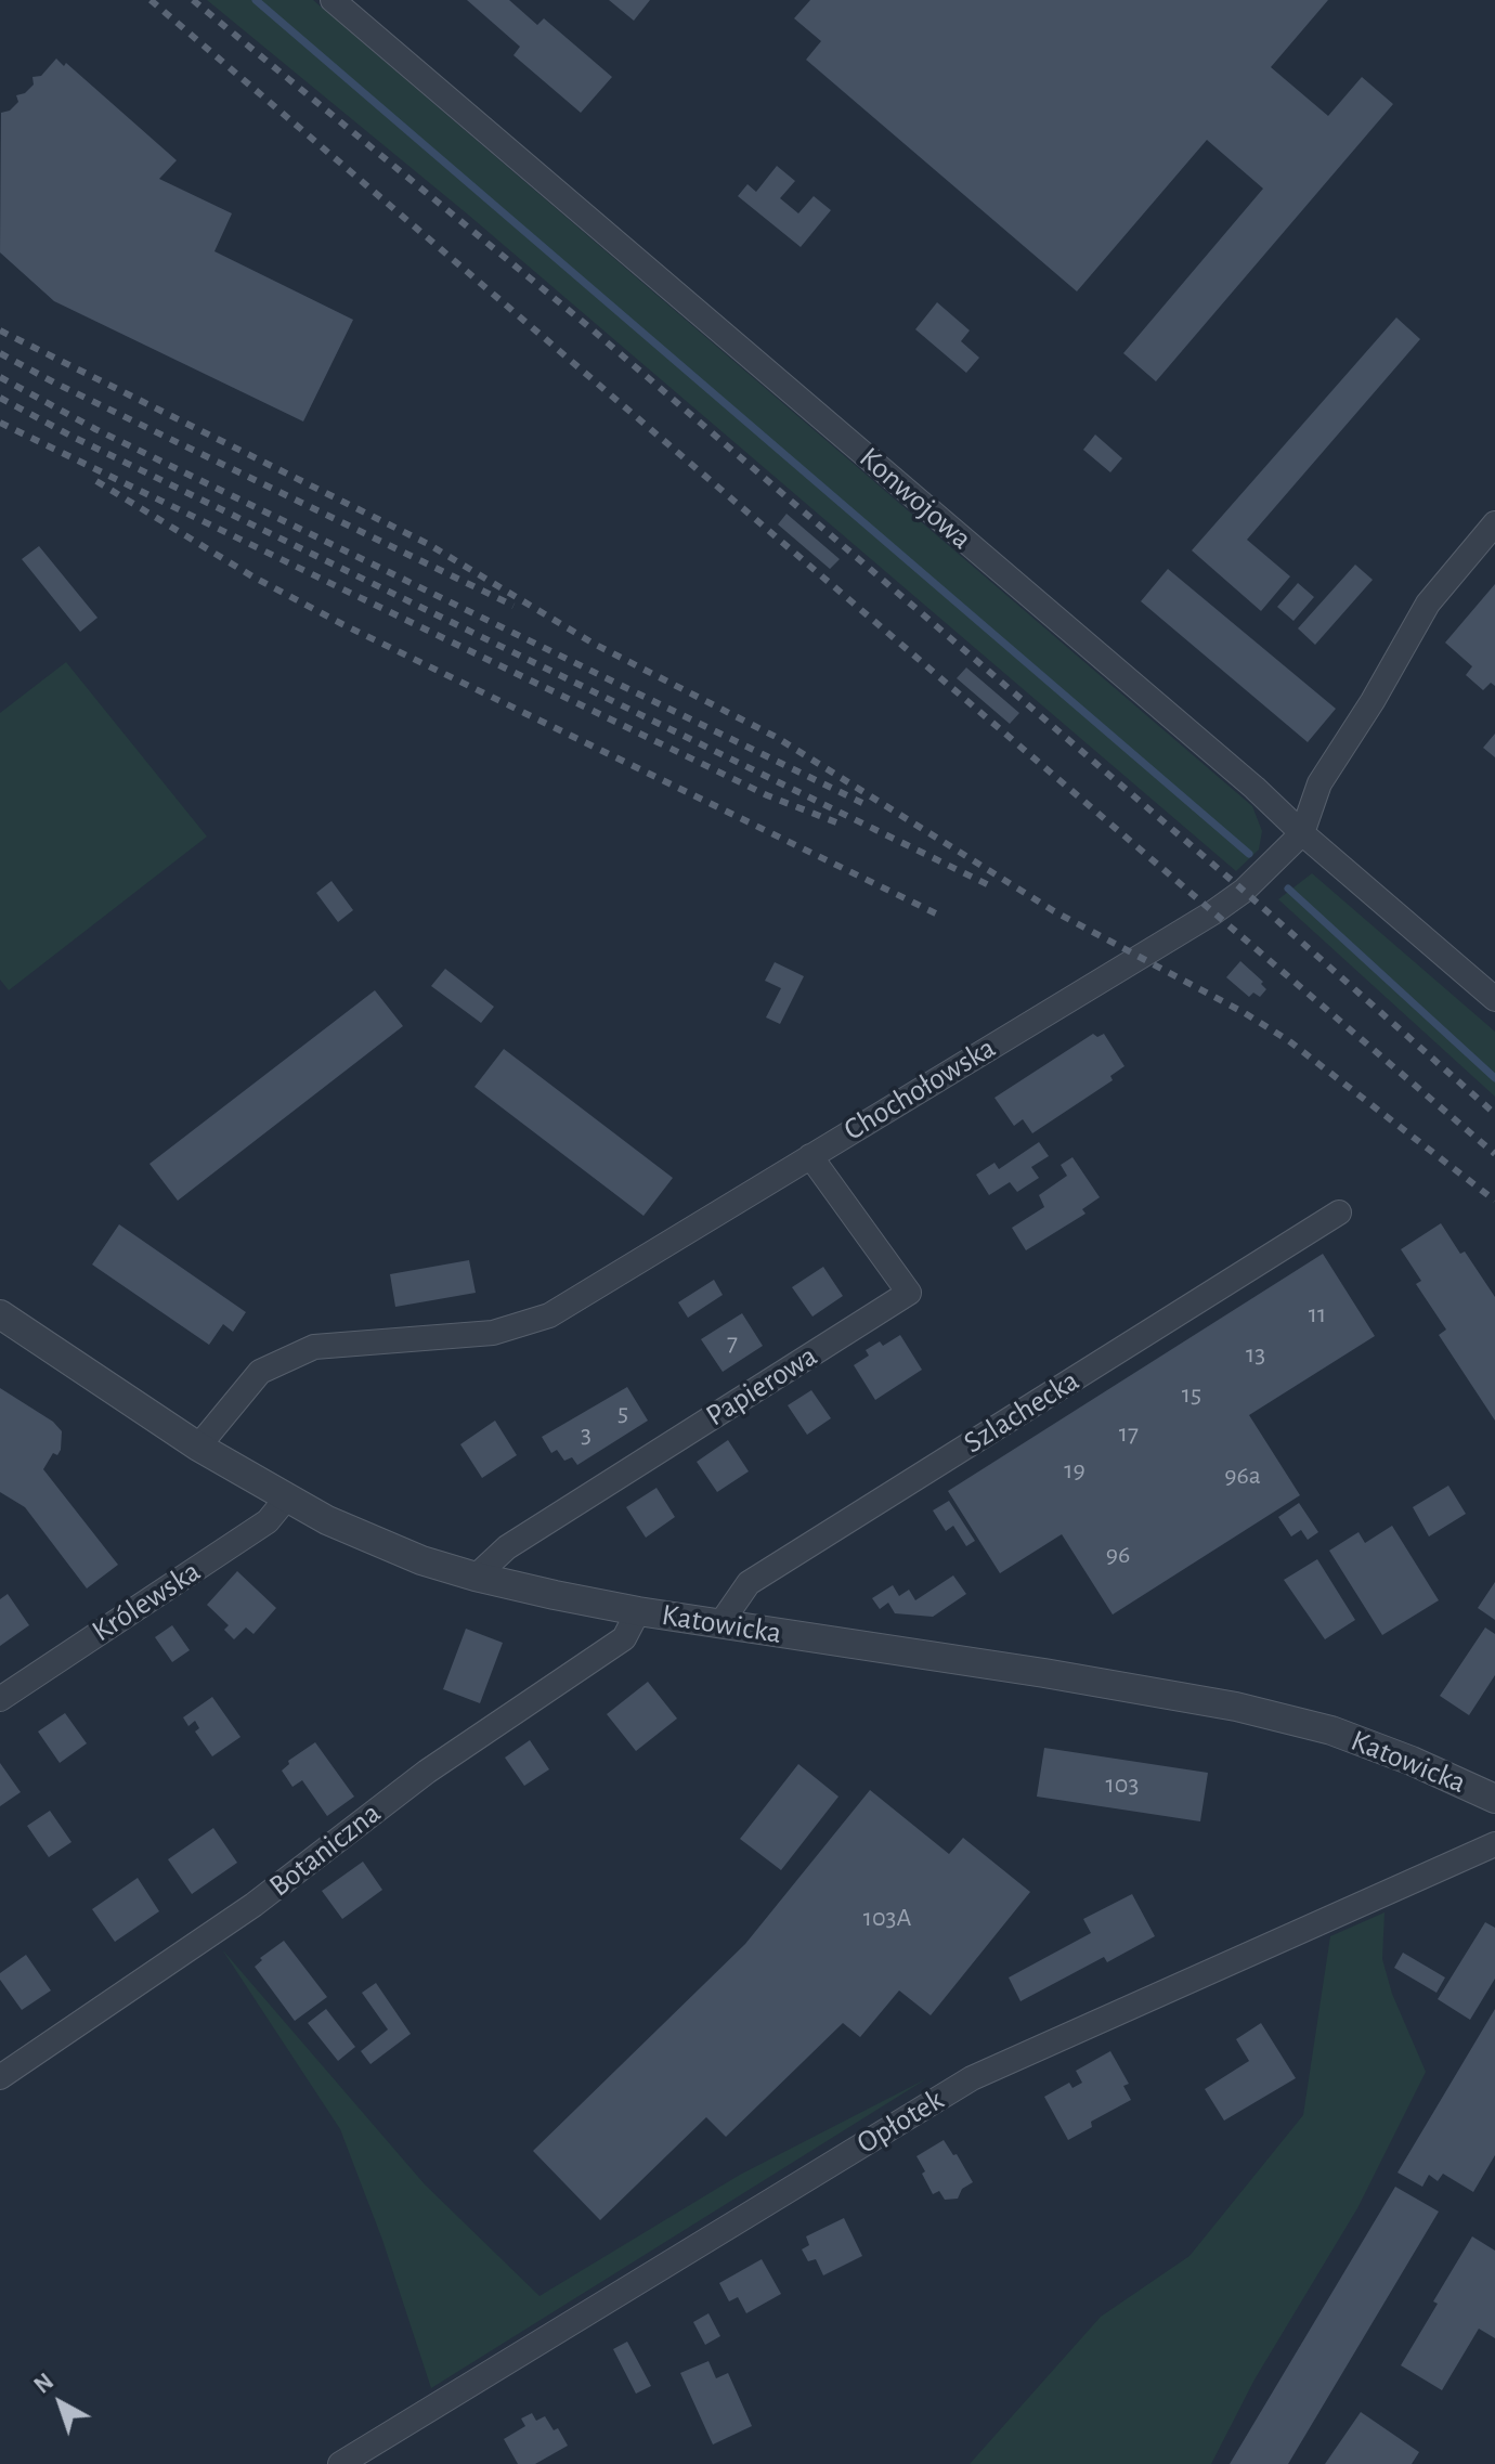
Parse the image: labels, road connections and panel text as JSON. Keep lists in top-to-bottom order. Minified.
{"streets":{"street":["Konwojowa","Chochołowska","Papierowa","Szlachecka","Królewska","Katowicka","Botaniczna","Opłotek"]},"crossings":[["Konwojowa","Chochołowska"],["Chochołowska","Papierowa"],["Chochołowska","Katowicka"],["Papierowa","Katowicka"],["Szlachecka","Katowicka"],["Królewska","Katowicka"],["Katowicka","Botaniczna"]],"house_numbers":["11","7","13","15","5","17","3","19","96a","96","103","103A"],"north":"top left"}
